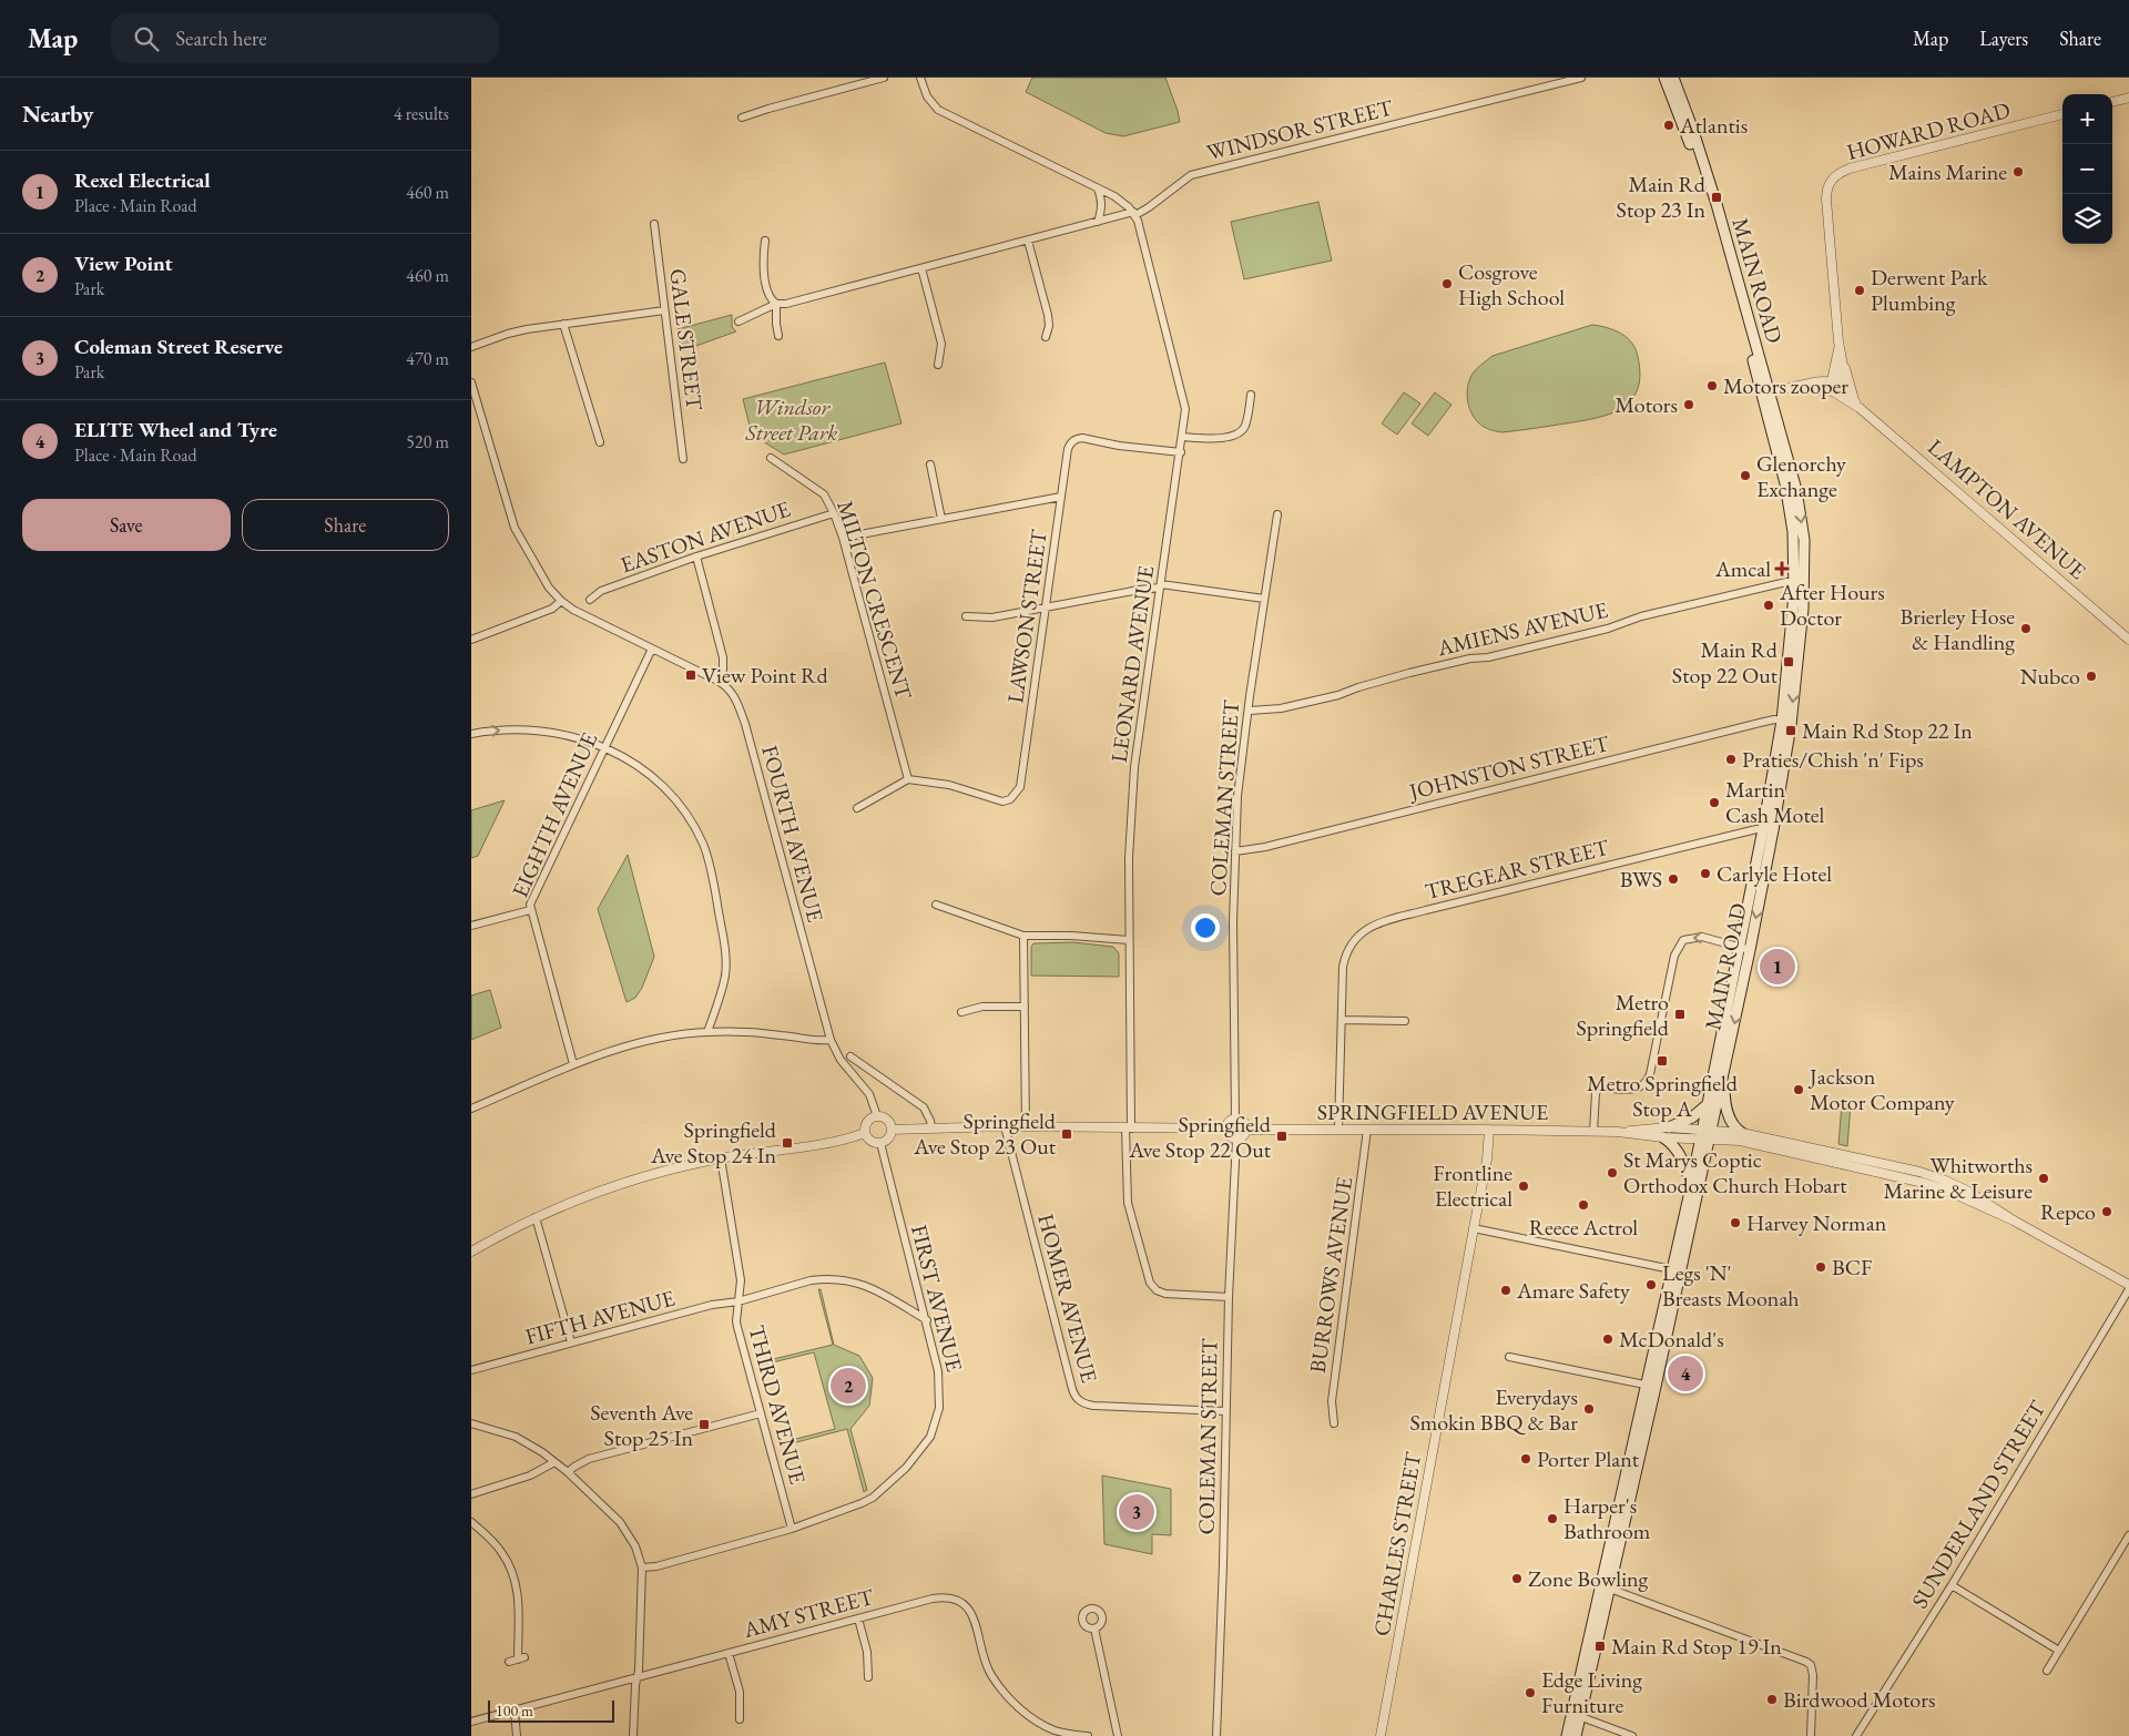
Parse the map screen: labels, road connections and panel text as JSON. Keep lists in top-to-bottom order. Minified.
{"streets":{"main road":["MAIN ROAD"],"street":["WINDSOR STREET","HOWARD ROAD","GALE STREET","LAMPTON AVENUE","EASTON AVENUE","MILTON CRESCENT","LAWSON STREET","AMIENS AVENUE","LEONARD AVENUE","JOHNSTON STREET","COLEMAN STREET","EIGHTH AVENUE","FOURTH AVENUE","TREGEAR STREET","SPRINGFIELD AVENUE","BURROWS AVENUE","FIRST AVENUE","HOMER AVENUE","FIFTH AVENUE","THIRD AVENUE","SUNDERLAND STREET","CHARLES STREET","AMY STREET"]},"crossings":[["WINDSOR STREET","LEONARD AVENUE"],["HOWARD ROAD","LAMPTON AVENUE"],["MAIN ROAD","AMIENS AVENUE"],["MAIN ROAD","JOHNSTON STREET"],["MAIN ROAD","TREGEAR STREET"],["MAIN ROAD","SPRINGFIELD AVENUE"],["EASTON AVENUE","MILTON CRESCENT"],["MILTON CRESCENT","LAWSON STREET"],["LAWSON STREET","LEONARD AVENUE"],["AMIENS AVENUE","COLEMAN STREET"],["LEONARD AVENUE","COLEMAN STREET"],["JOHNSTON STREET","COLEMAN STREET"],["COLEMAN STREET","SPRINGFIELD AVENUE"],["COLEMAN STREET","HOMER AVENUE"],["EIGHTH AVENUE","FOURTH AVENUE"],["FOURTH AVENUE","FIRST AVENUE"],["TREGEAR STREET","SPRINGFIELD AVENUE"],["SPRINGFIELD AVENUE","BURROWS AVENUE"],["SPRINGFIELD AVENUE","CHARLES STREET"],["FIRST AVENUE","FIFTH AVENUE"],["FIRST AVENUE","THIRD AVENUE"],["FIFTH AVENUE","THIRD AVENUE"]],"parks":["Windsor Street Park"],"places":{"other":["Atlantis","Mains Marine","Cosgrove High School","Derwent Park Plumbing","Motors zooper","Motors","Glenorchy Exchange","After Hours Doctor","Brierley Hose & Handling","Nubco","Praties/Chish 'n' Fips","Martin Cash Motel","Carlyle Hotel","BWS","Jackson Motor Company","St Marys Coptic Orthodox Church Hobart","Whitworths Marine & Leisure","Frontline Electrical","Reece Actrol","Repco","Harvey Norman","BCF","Legs 'N' Breasts Moonah","Amare Safety","McDonald's","Everydays Smokin BBQ & Bar","Porter Plant","Harper's Bathroom","Zone Bowling","Edge Living Furniture","Birdwood Motors"],"transit":["Main Rd Stop 23 In","Main Rd Stop 22 Out","View Point Rd","Main Rd Stop 22 In","Metro Springfield","Metro Springfield Stop A","Springfield Ave Stop 23 Out","Springfield Ave Stop 22 Out","Springfield Ave Stop 24 In","Seventh Ave Stop 25 In","Main Rd Stop 19 In"],"health":["Amcal"]},"scale_bar":"100 m","page":{"header":"Map","search":"Search here","nav":["Map","Layers","Share"],"heading":["Nearby","4 results"],"map_buttons":["+","−"],"list":[{"mark":"1","name":"Rexel Electrical","note":"Place · Main Road","value":"460 m"},{"mark":"2","name":"View Point","note":"Park","value":"460 m"},{"mark":"3","name":"Coleman Street Reserve","note":"Park","value":"470 m"},{"mark":"4","name":"ELITE Wheel and Tyre","note":"Place · Main Road","value":"520 m"}],"buttons":["Save","Share"],"pins":["1","4","2","3"],"scale":"100 m"}}
